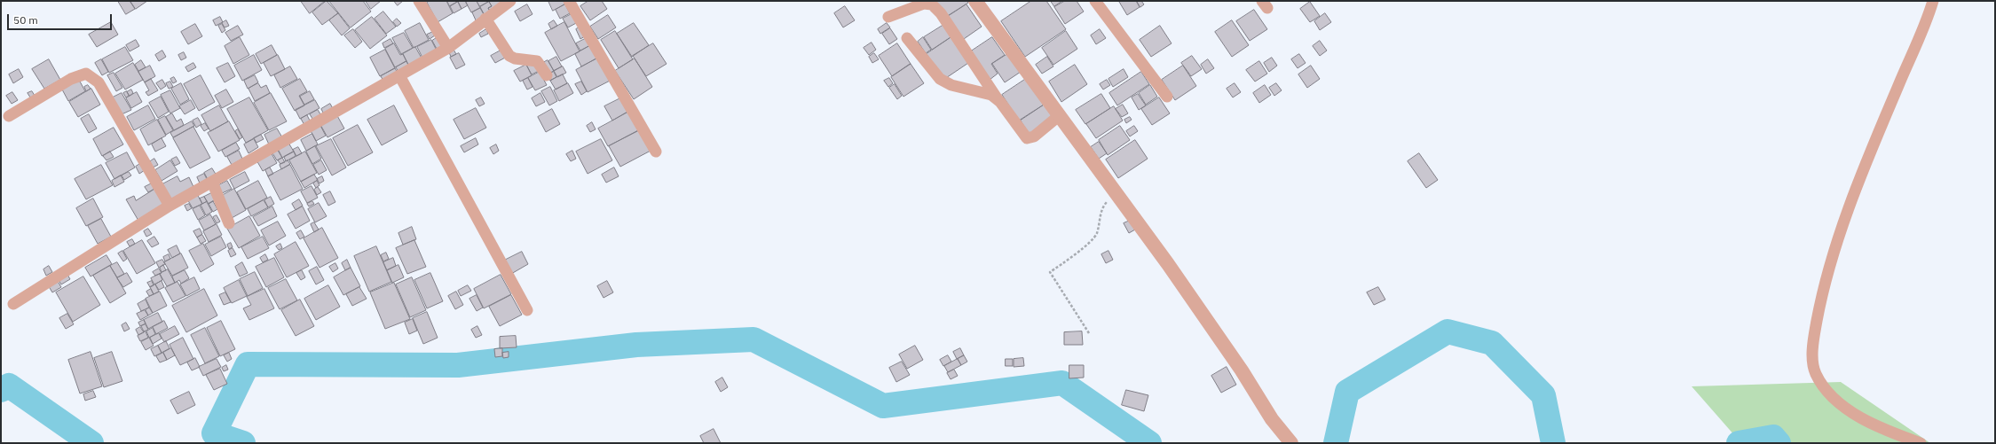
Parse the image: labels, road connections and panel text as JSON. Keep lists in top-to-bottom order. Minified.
{"scale_bar":"50 m"}
